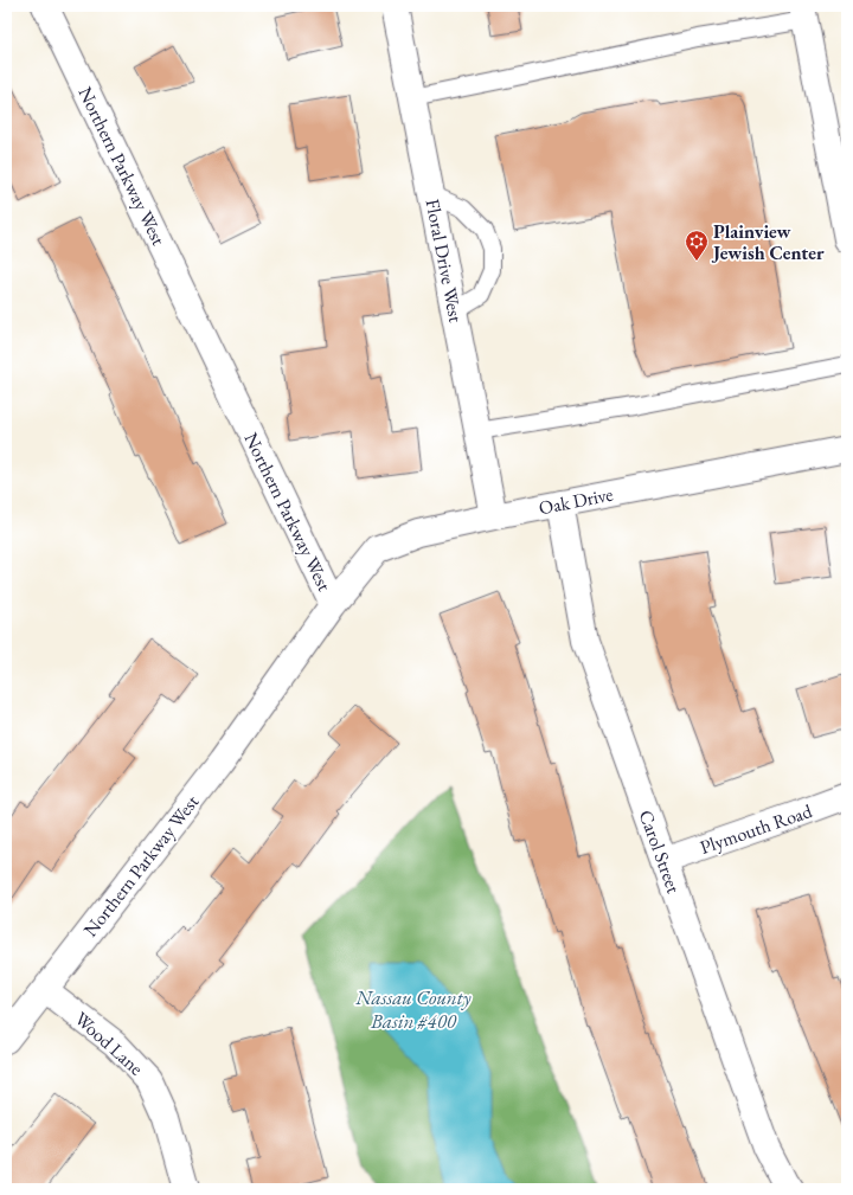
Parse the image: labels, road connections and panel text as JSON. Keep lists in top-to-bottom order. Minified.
{"streets":{"street":["Northern Parkway West","Floral Drive West","Oak Drive","Plymouth Road","Carol Street","Wood Lane"]},"crossings":[["Northern Parkway West","Oak Drive"],["Northern Parkway West","Wood Lane"],["Floral Drive West","Oak Drive"],["Oak Drive","Carol Street"],["Plymouth Road","Carol Street"]],"water":["Nassau County Basin #400"],"places":{"synagogue":["Plainview Jewish Center"]}}
